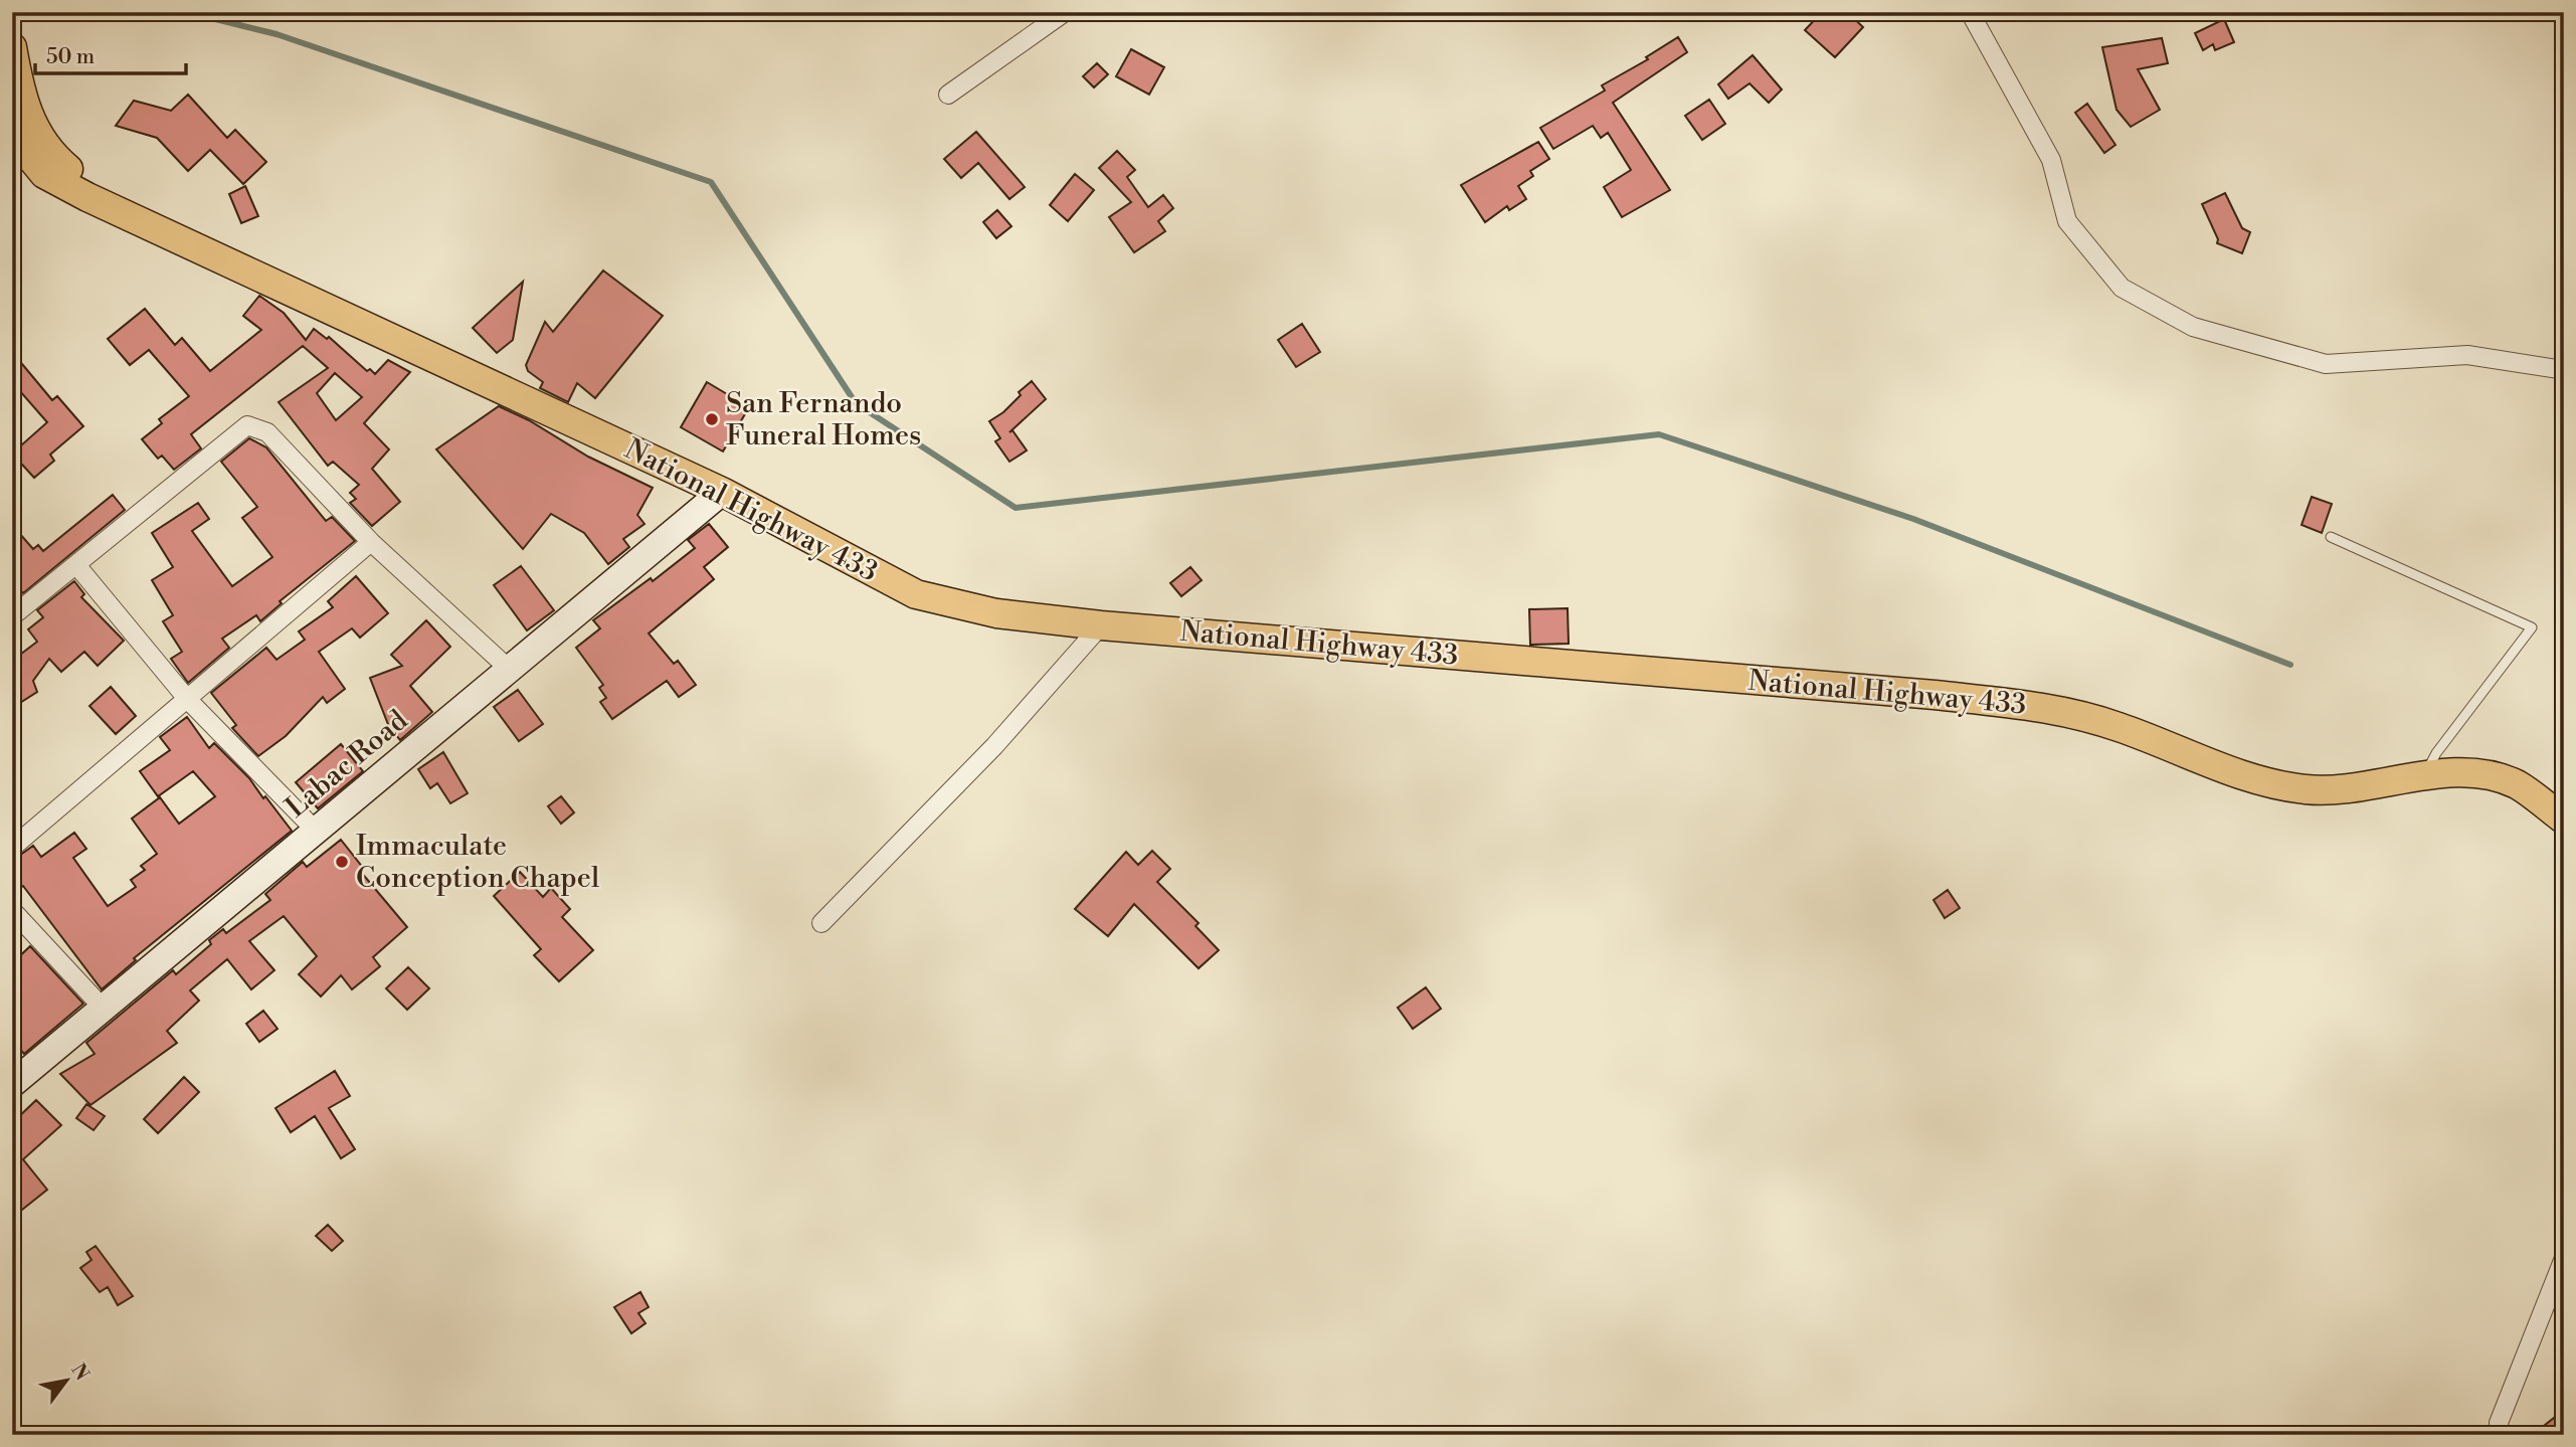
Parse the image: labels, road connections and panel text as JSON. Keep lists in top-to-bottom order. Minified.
{"streets":{"main road":["National Highway 433"],"street":["Labac Road"]},"crossings":[["National Highway 433","Labac Road"]],"places":["San Fernando Funeral Homes","Immaculate Conception Chapel"],"scale_bar":"50 m","north":"top right"}
